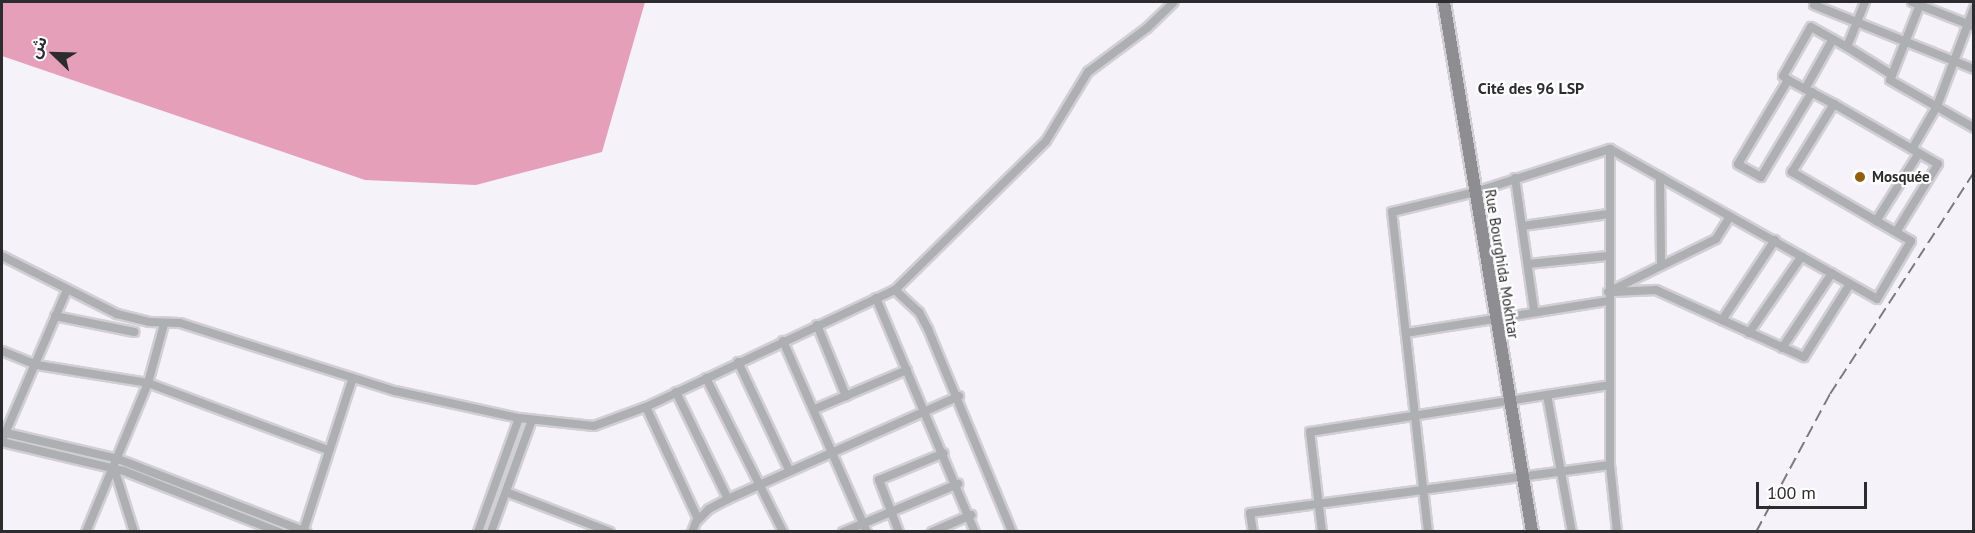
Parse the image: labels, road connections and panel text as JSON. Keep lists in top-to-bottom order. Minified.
{"streets":{"main road":["Rue Bourghida Mokhtar"]},"districts":["Cité des 96 LSP"],"places":["Mosquée"],"scale_bar":"100 m","north":"top left"}
